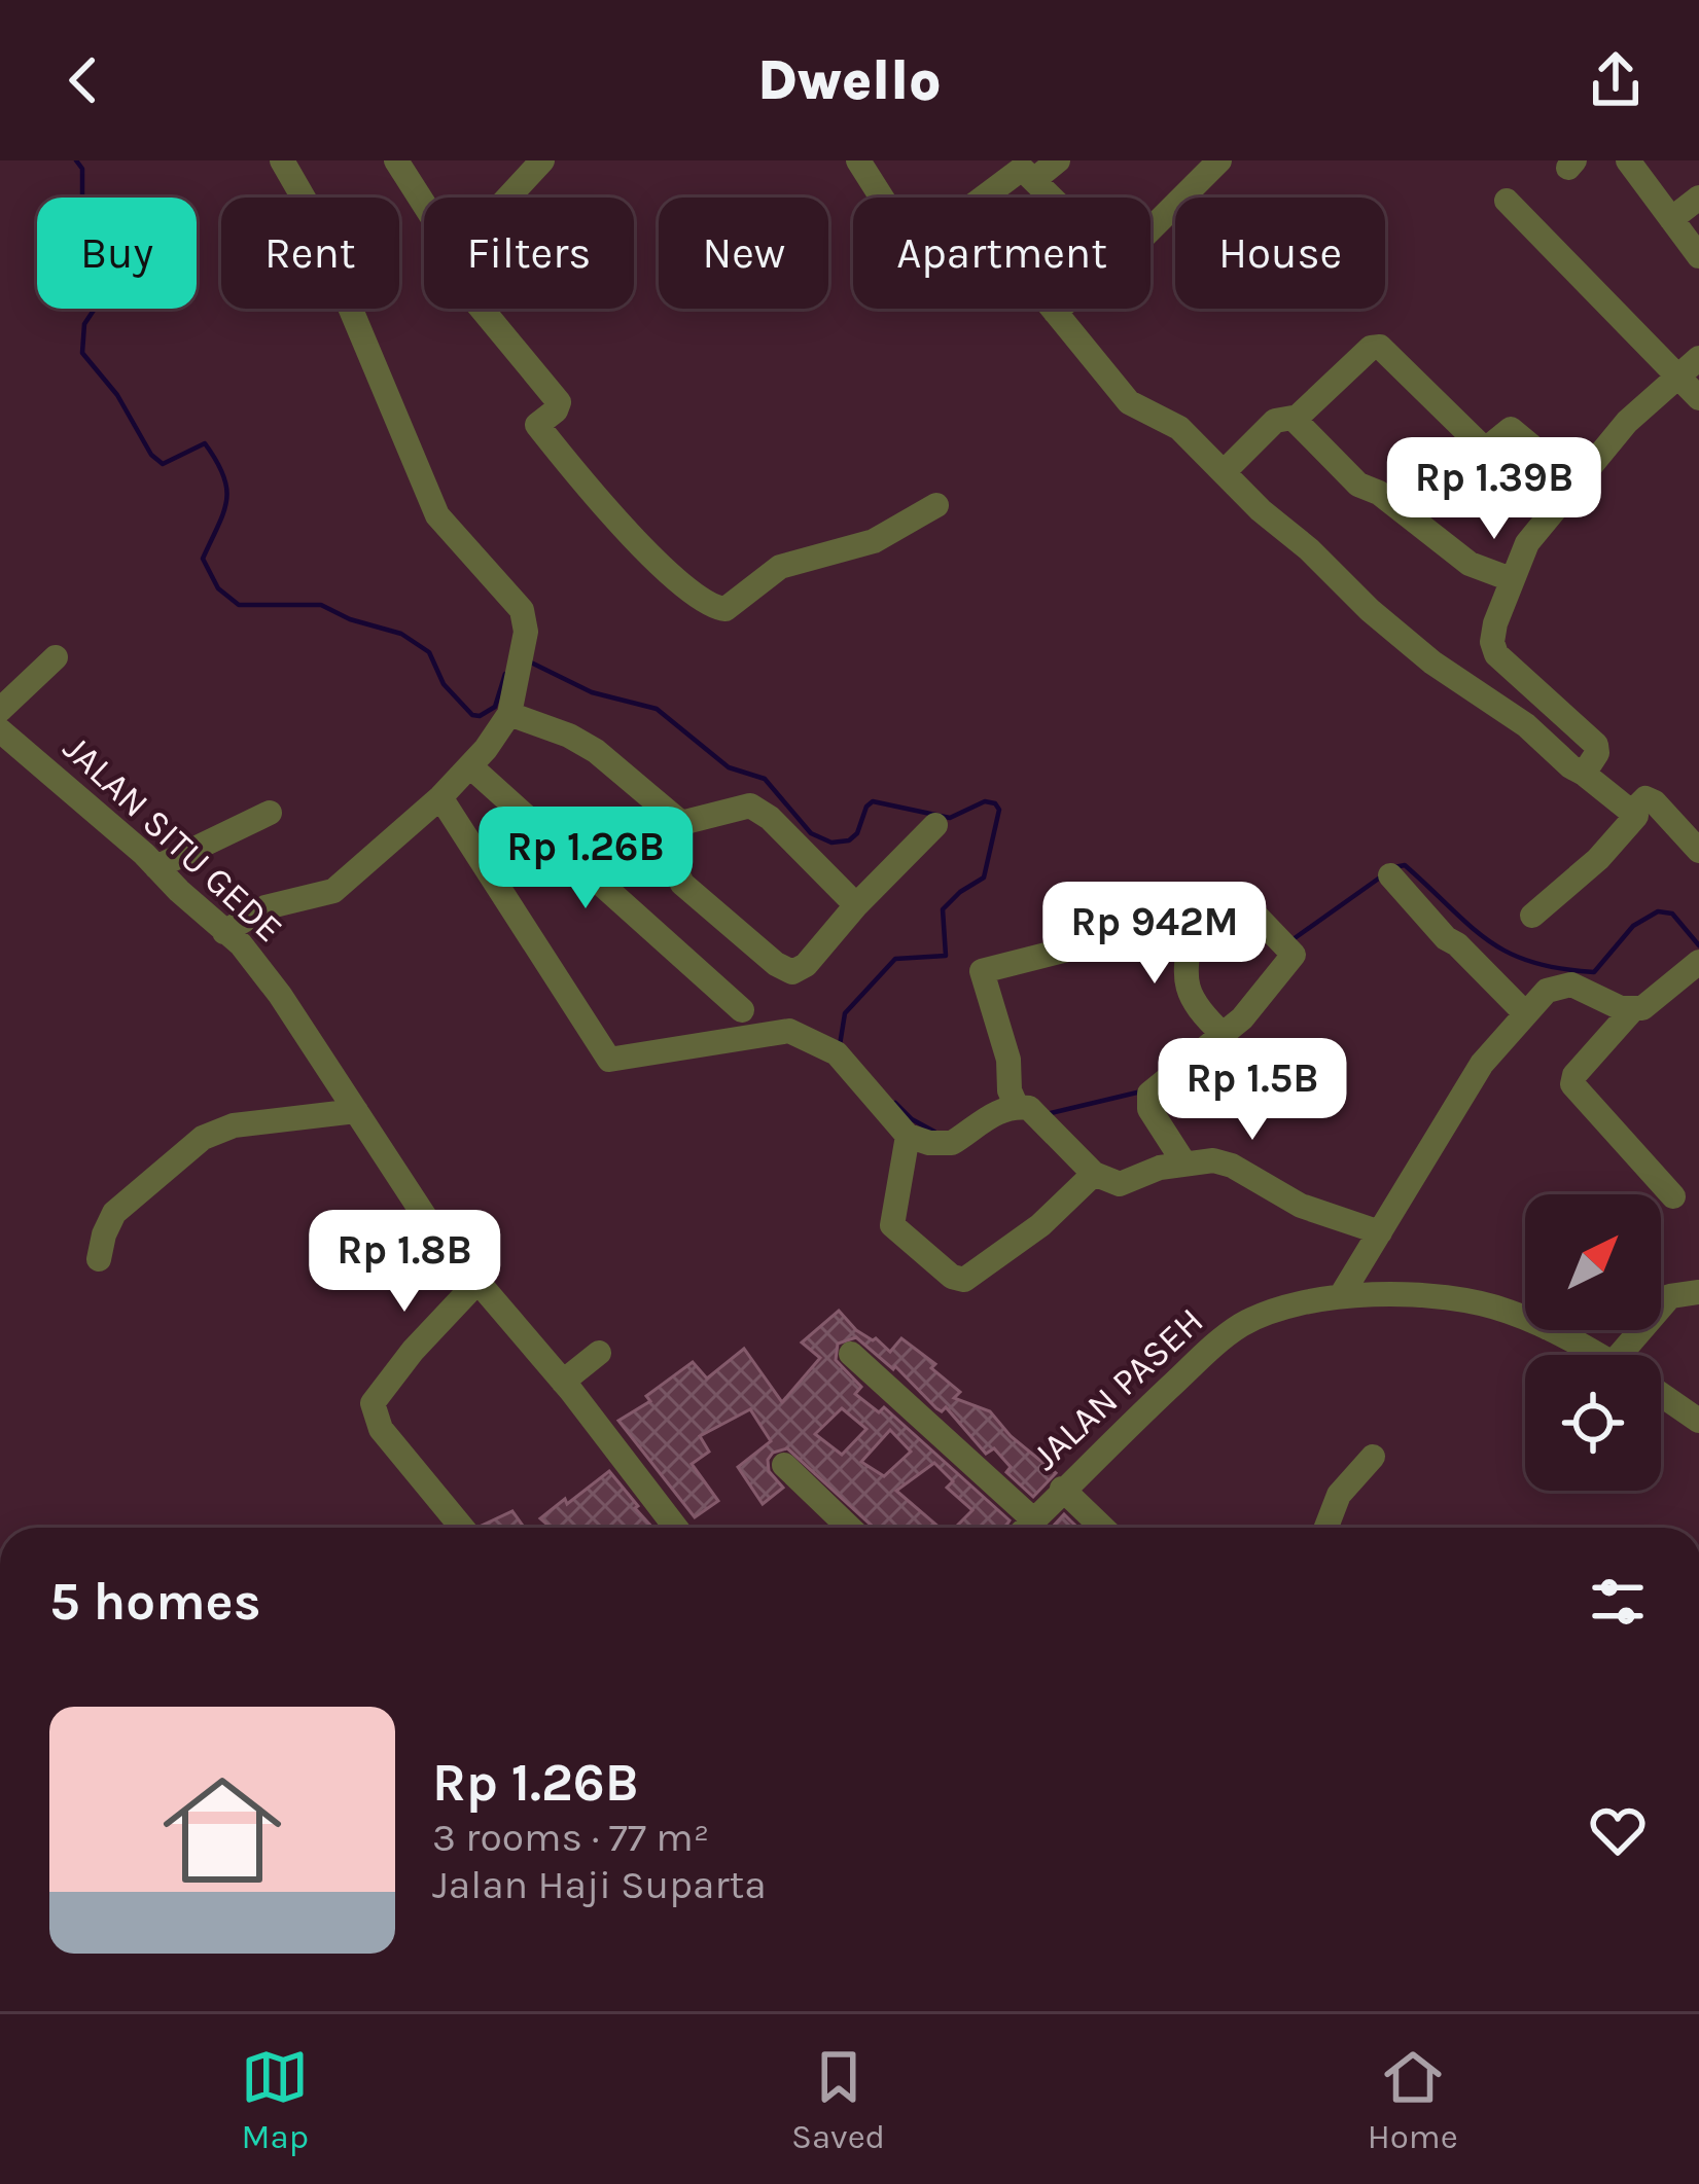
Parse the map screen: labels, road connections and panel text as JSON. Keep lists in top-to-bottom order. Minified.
{"streets":{"street":["JALAN SITU GEDE","JALAN PASEH"]},"north":"top right","page":{"header":"Dwello","chip":["Buy","Rent","Filters","New","Apartment","House"],"price":["Rp 1.39B","Rp 1.26B","Rp 942M","Rp 1.5B","Rp 1.8B"],"heading":"5 homes","list":[{"name":"Rp 1.26B","note":"3 rooms · 77 m² · Jalan Haji Suparta"}],"tabs":["Map","Saved","Home"]}}
